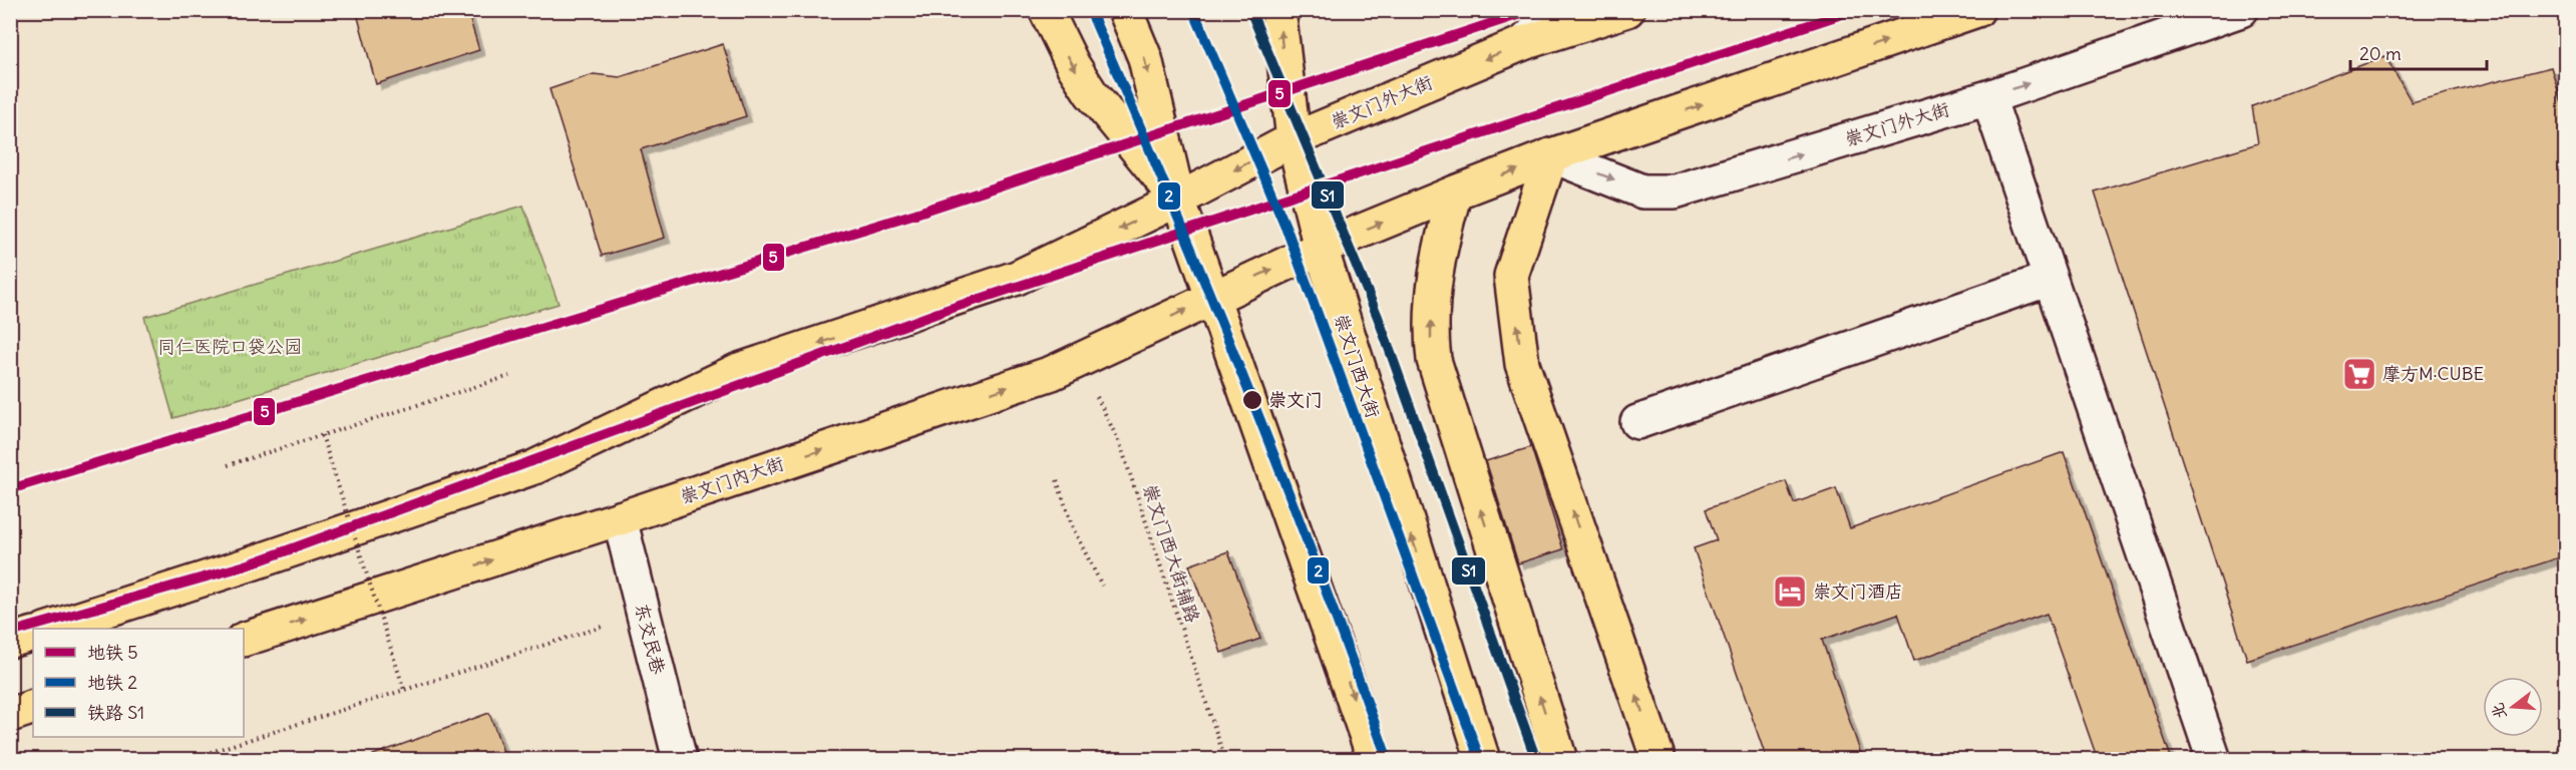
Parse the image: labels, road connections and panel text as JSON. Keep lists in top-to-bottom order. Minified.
{"streets":{"main road":["崇文门外大街","崇文门西大街","崇文门内大街"],"street":["东交民巷"],"path":["崇文门西大街辅路"]},"crossings":[["崇文门外大街","崇文门西大街"],["崇文门内大街","崇文门西大街辅路"],["崇文门内大街","东交民巷"]],"parks":["同仁医院口袋公园"],"places":{"supermarket":["摩方M·CUBE"],"other":["崇文门"],"hotel":["崇文门酒店"]},"lines":["metro line 5","metro line 2","rail line S1"],"legend":["地铁 5","地铁 2","铁路 S1"],"scale_bar":"20 m","north":"left"}
